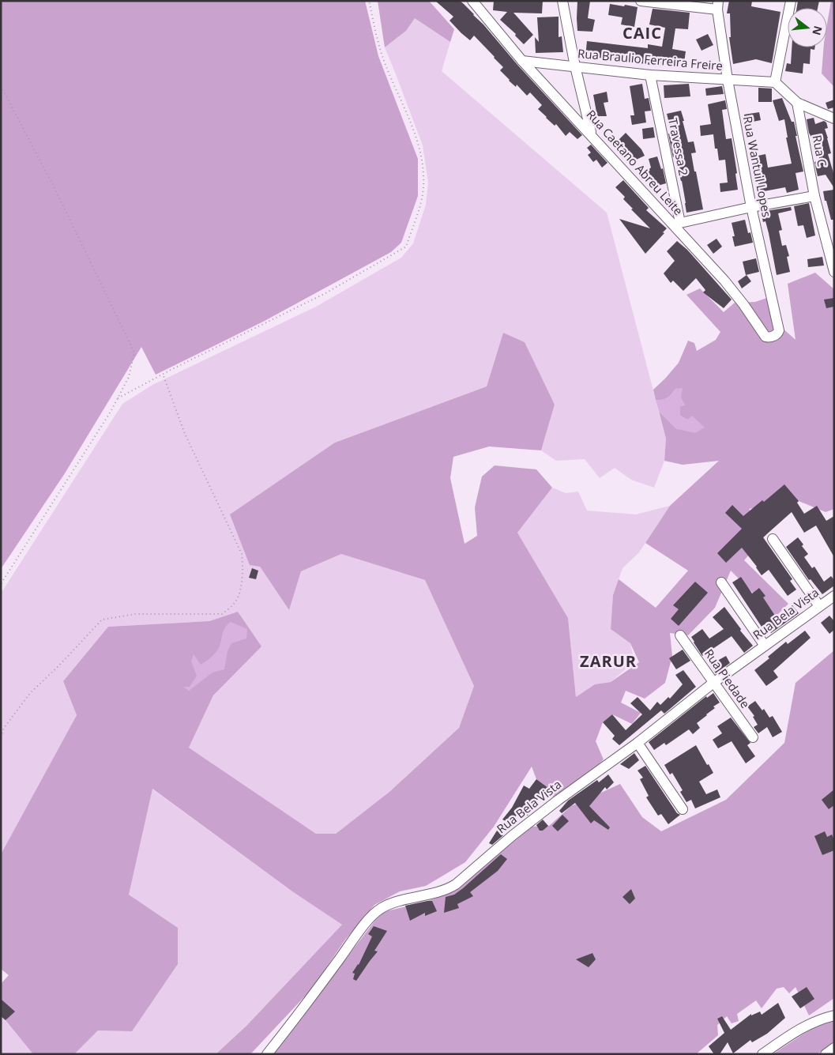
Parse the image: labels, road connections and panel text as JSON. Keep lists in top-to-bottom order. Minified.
{"streets":{"street":["Rua Braulio Ferreira Freire","Travessa 2","Rua C","Rua Caetano Abreu Leite","Rua Wantuil Lopes","Rua Bela Vista","Rua Piedade"]},"crossings":[["Rua Braulio Ferreira Freire","Travessa 2"],["Rua Braulio Ferreira Freire","Rua Caetano Abreu Leite"],["Rua Braulio Ferreira Freire","Rua Wantuil Lopes"],["Travessa 2","Rua Caetano Abreu Leite"],["Rua Caetano Abreu Leite","Rua Wantuil Lopes"],["Rua Bela Vista","Rua Piedade"]],"districts":["CAIC","ZARUR"],"north":"right"}
